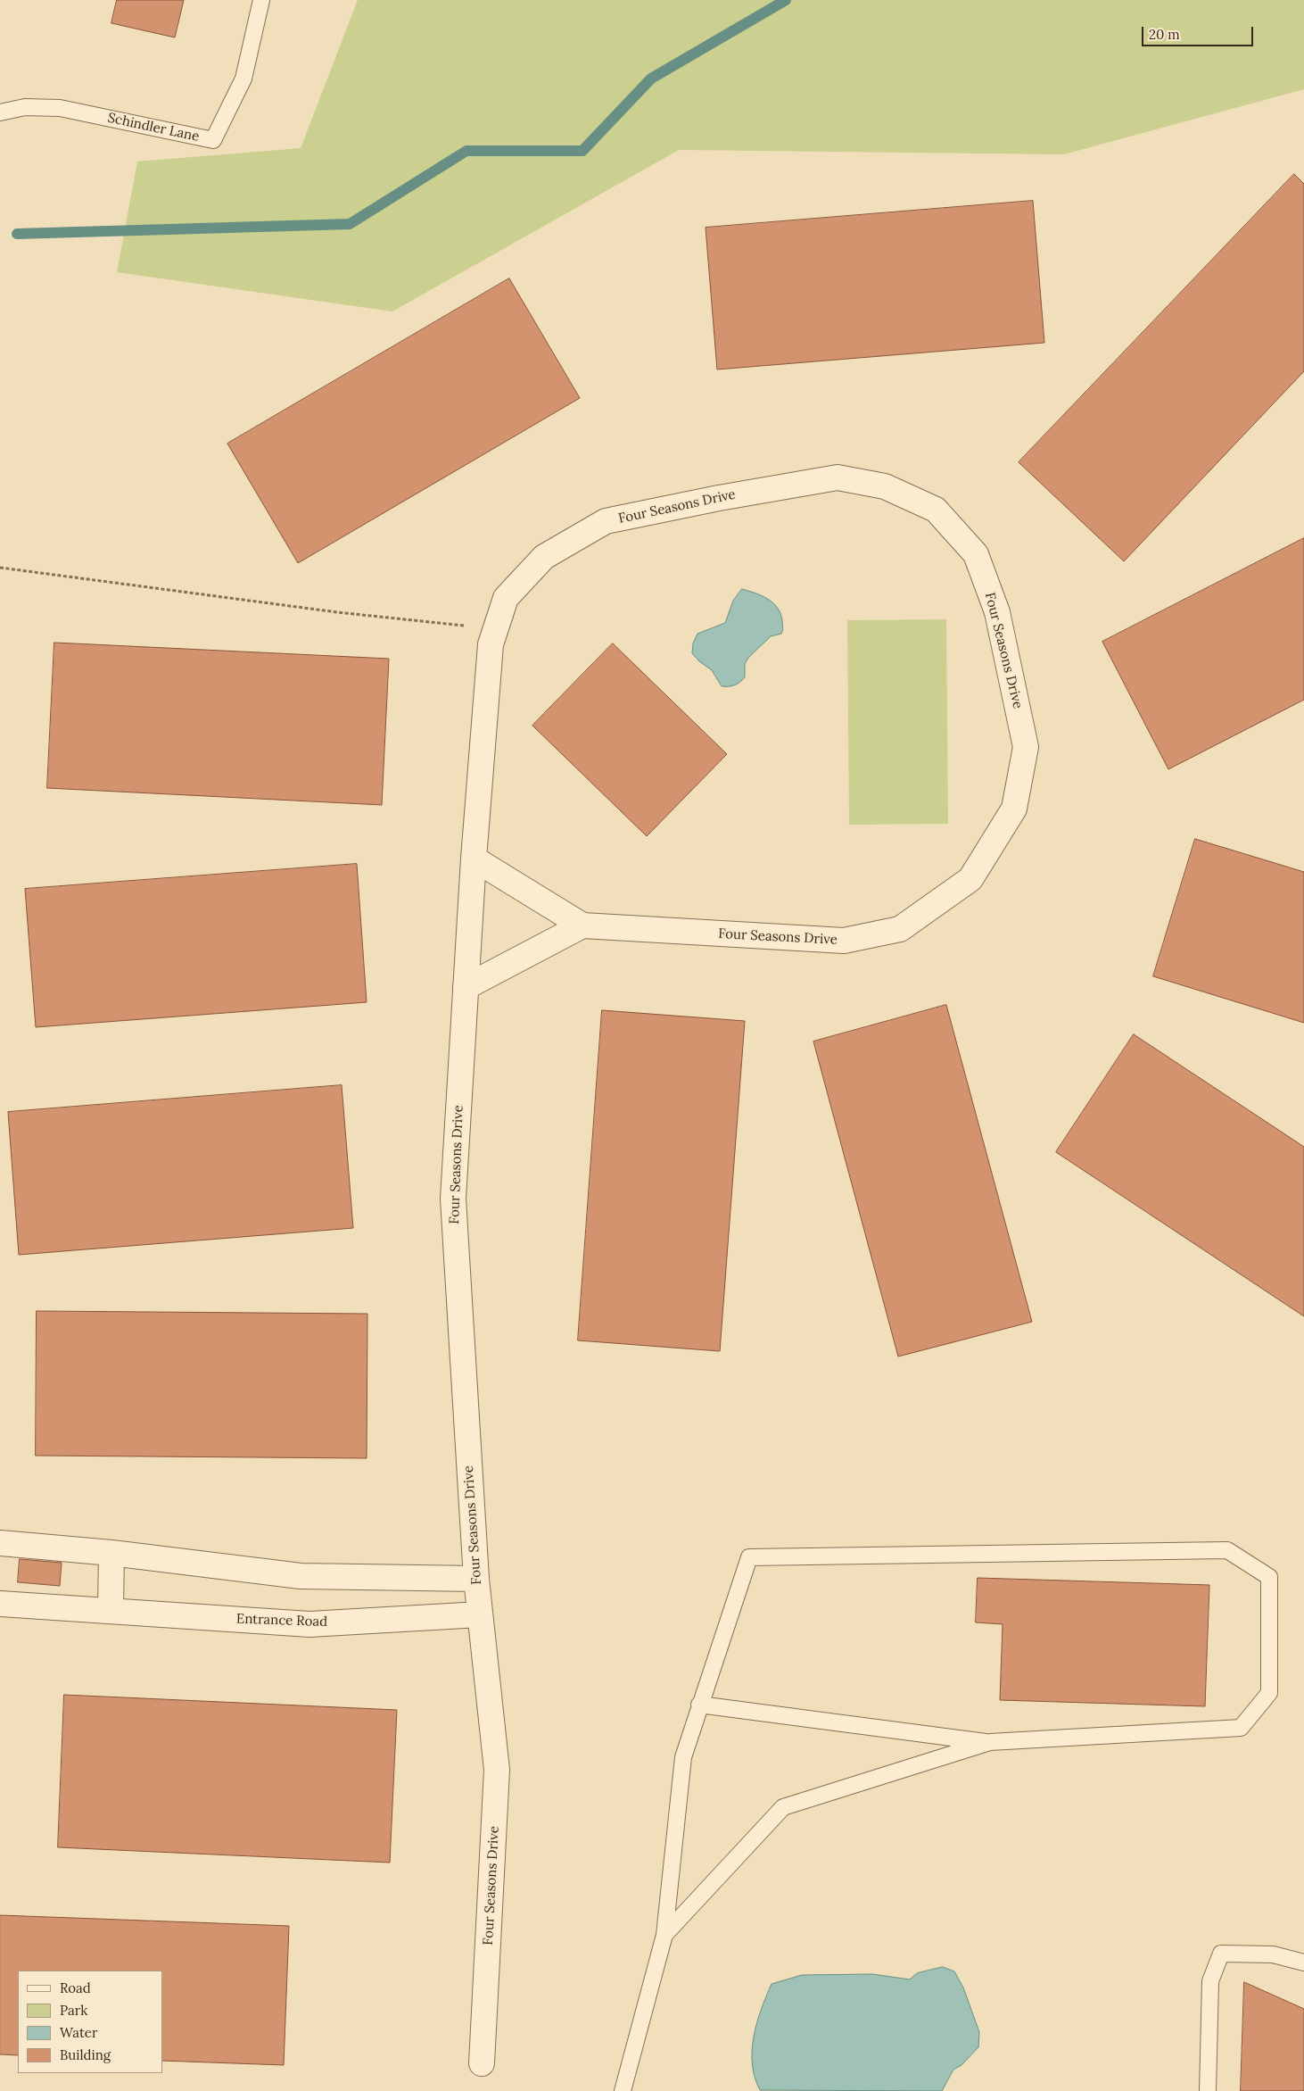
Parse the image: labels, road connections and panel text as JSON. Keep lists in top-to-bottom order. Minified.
{"streets":{"street":["Four Seasons Drive","Entrance Road"],"lane":["Schindler Lane"]},"crossings":[["Four Seasons Drive","Entrance Road"]],"legend":["Road","Park","Water","Building"],"scale_bar":"20 m"}
